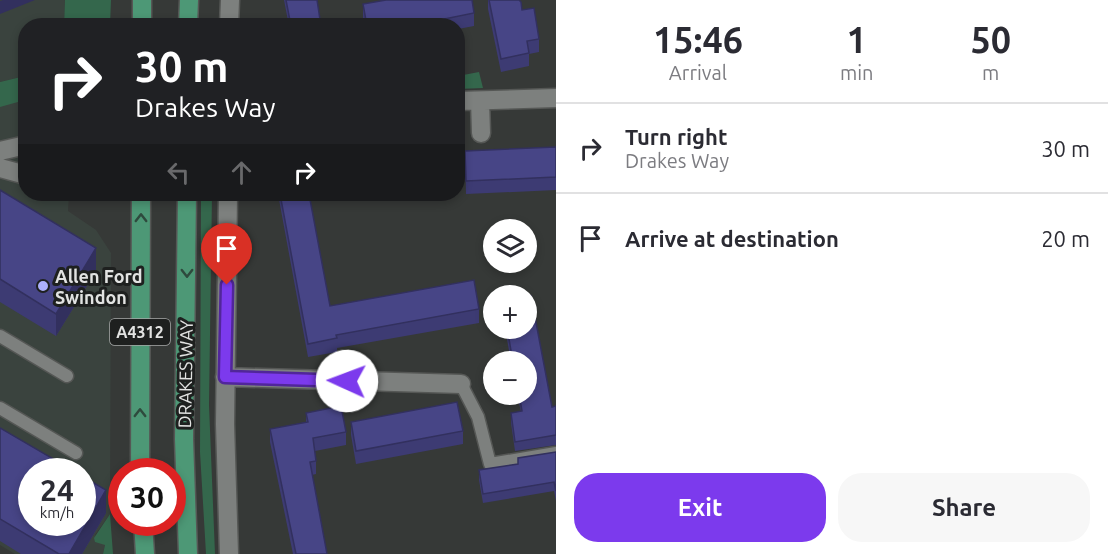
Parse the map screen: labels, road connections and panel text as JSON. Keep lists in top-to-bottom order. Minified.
{"streets":{"main road":["A4312","DRAKES WAY"]},"places":["Allen Ford Swindon"],"page":{"eta":["15:46","Arrival","1","min","50","m"],"turn":["30 m","Drakes Way"],"list":[{"name":"Turn right","note":"Drakes Way","value":"30 m"},{"name":"Arrive at destination","value":"20 m"}],"map_buttons":["+","−"],"speed":"24 km/h","limit":"30","buttons":["Exit","Share"]}}
